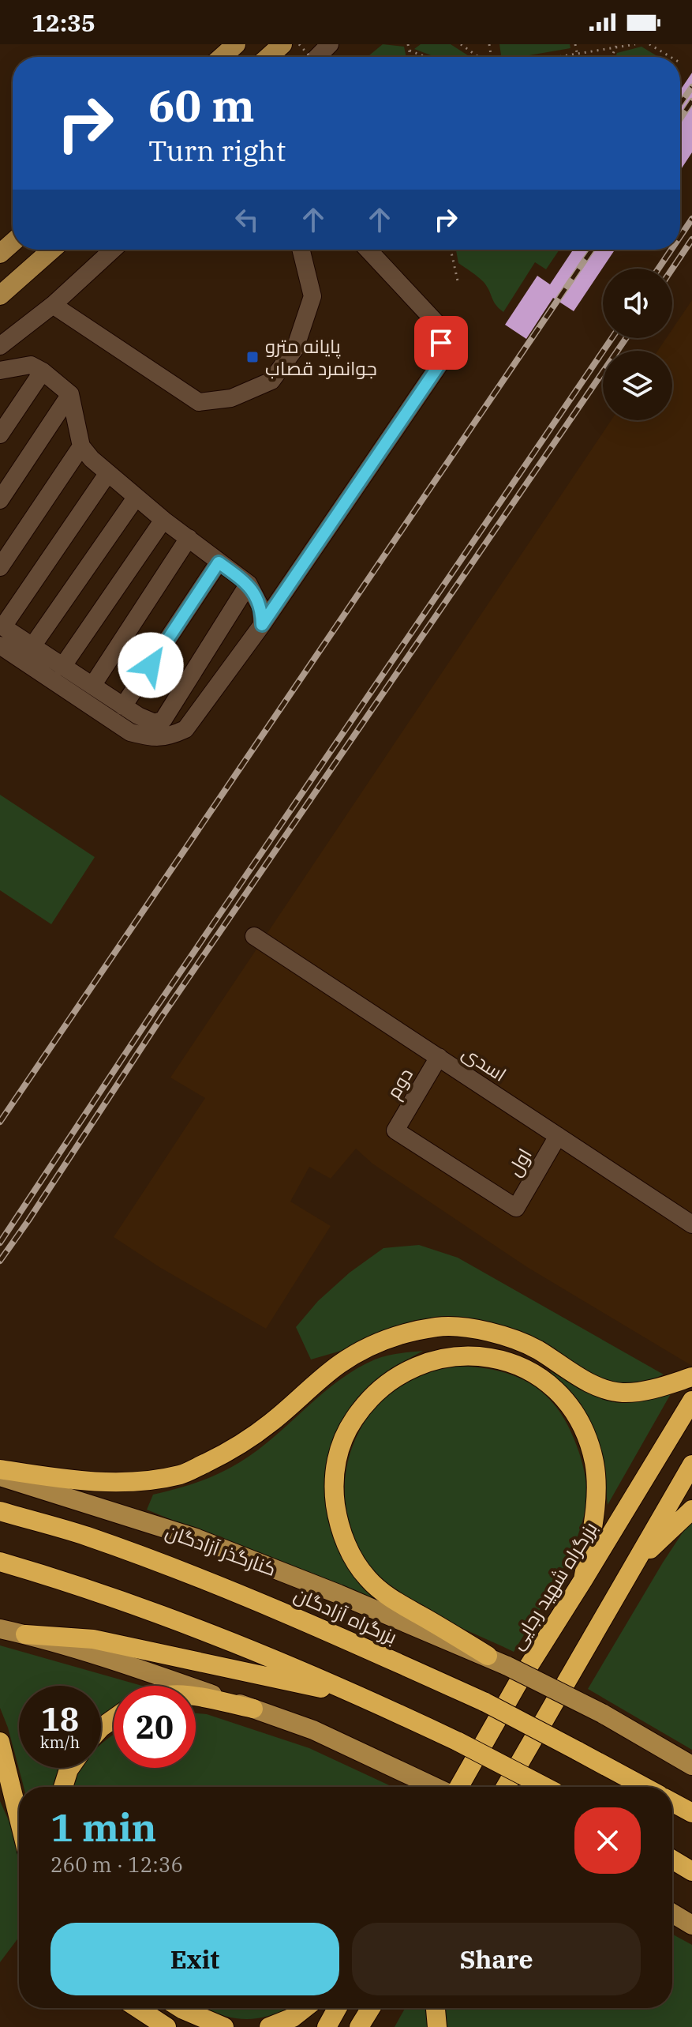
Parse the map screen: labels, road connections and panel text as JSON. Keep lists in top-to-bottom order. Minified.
{"streets":{"highway":["بزرگراه شهید رجایی","بزرگراه آزادگان"],"main road":["کنارگذر آزادگان"],"street":["اسدی","دوم","اول"]},"crossings":[["اسدی","دوم"],["اسدی","اول"],["دوم","اول"]],"places":{"transit":["پایانه مترو جوانمرد قصاب"]},"page":{"status":"12:35","turn":["60 m","Turn right"],"speed":"18 km/h","limit":"20","heading":["1 min","260 m · 12:36"],"buttons":["Exit","Share"]}}
